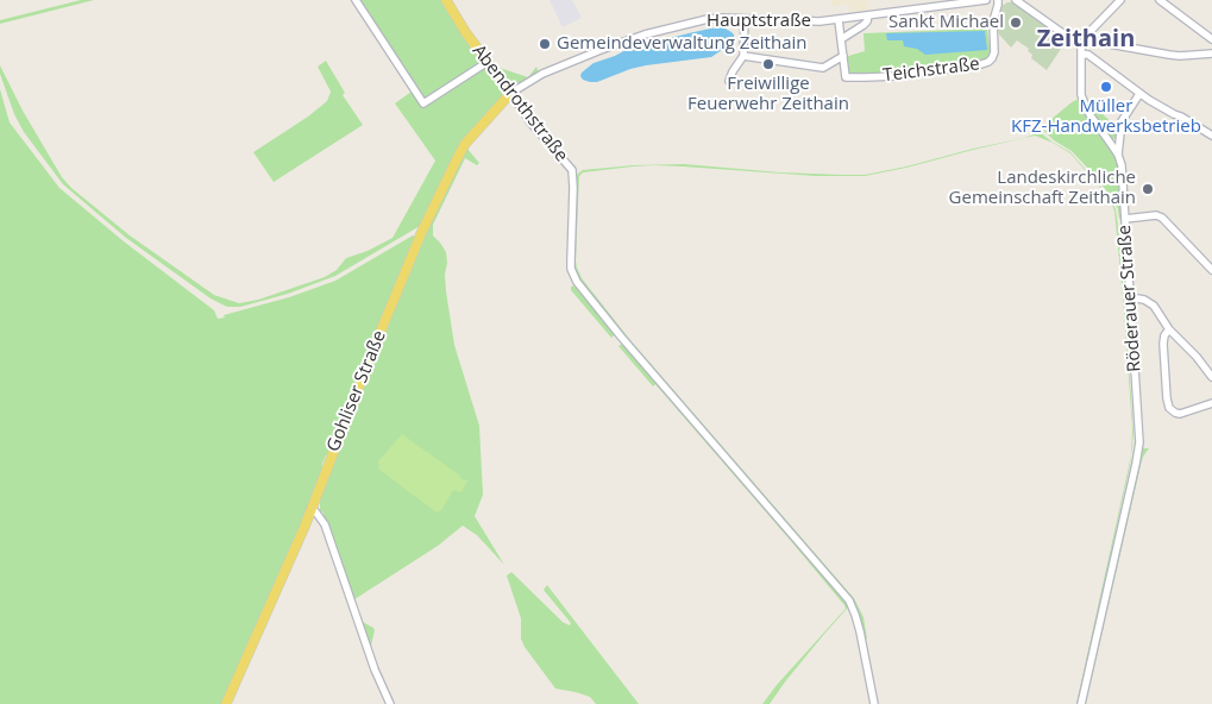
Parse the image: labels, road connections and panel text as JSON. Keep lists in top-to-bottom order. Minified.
{"streets":{"main road":["Abendrothstraße","Gohliser Straße"],"street":["Hauptstraße","Teichstraße","Röderauer Straße"]},"crossings":[["Hauptstraße","Teichstraße"],["Hauptstraße","Abendrothstraße"],["Hauptstraße","Gohliser Straße"],["Abendrothstraße","Gohliser Straße"]],"districts":["Zeithain"],"places":["Sankt Michael","Gemeindeverwaltung Zeithain","Freiwillige Feuerwehr Zeithain","Müller KFZ-Handwerksbetrieb","Landeskirchliche Gemeinschaft Zeithain"]}
